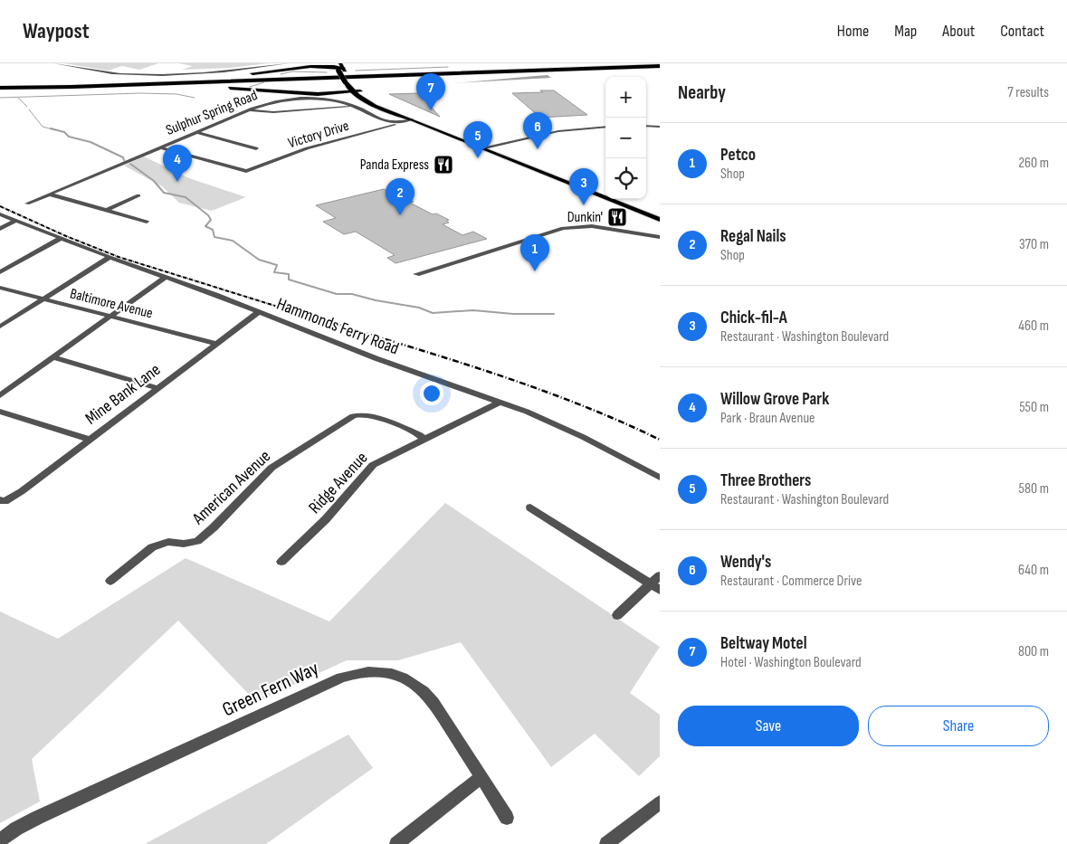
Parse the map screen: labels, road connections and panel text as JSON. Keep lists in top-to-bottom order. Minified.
{"streets":{"street":["Sulphur Spring Road","Victory Drive","Baltimore Avenue","Hammonds Ferry Road","Mine Bank Lane","Ridge Avenue","American Avenue","Green Fern Way"]},"crossings":[["Sulphur Spring Road","Victory Drive"],["Baltimore Avenue","Mine Bank Lane"],["Hammonds Ferry Road","Mine Bank Lane"],["Hammonds Ferry Road","Ridge Avenue"],["Ridge Avenue","American Avenue"]],"places":{"restaurant":["Panda Express","Dunkin'"]},"page":{"header":"Waypost","nav":["Home","Map","About","Contact"],"heading":["Nearby","7 results"],"pins":["7","6","5","4","3","2","1"],"map_buttons":["+","−"],"list":[{"mark":"1","name":"Petco","note":"Shop","value":"260 m"},{"mark":"2","name":"Regal Nails","note":"Shop","value":"370 m"},{"mark":"3","name":"Chick-fil-A","note":"Restaurant · Washington Boulevard","value":"460 m"},{"mark":"4","name":"Willow Grove Park","note":"Park · Braun Avenue","value":"550 m"},{"mark":"5","name":"Three Brothers","note":"Restaurant · Washington Boulevard","value":"580 m"},{"mark":"6","name":"Wendy's","note":"Restaurant · Commerce Drive","value":"640 m"},{"mark":"7","name":"Beltway Motel","note":"Hotel · Washington Boulevard","value":"800 m"}],"buttons":["Save","Share"]}}
